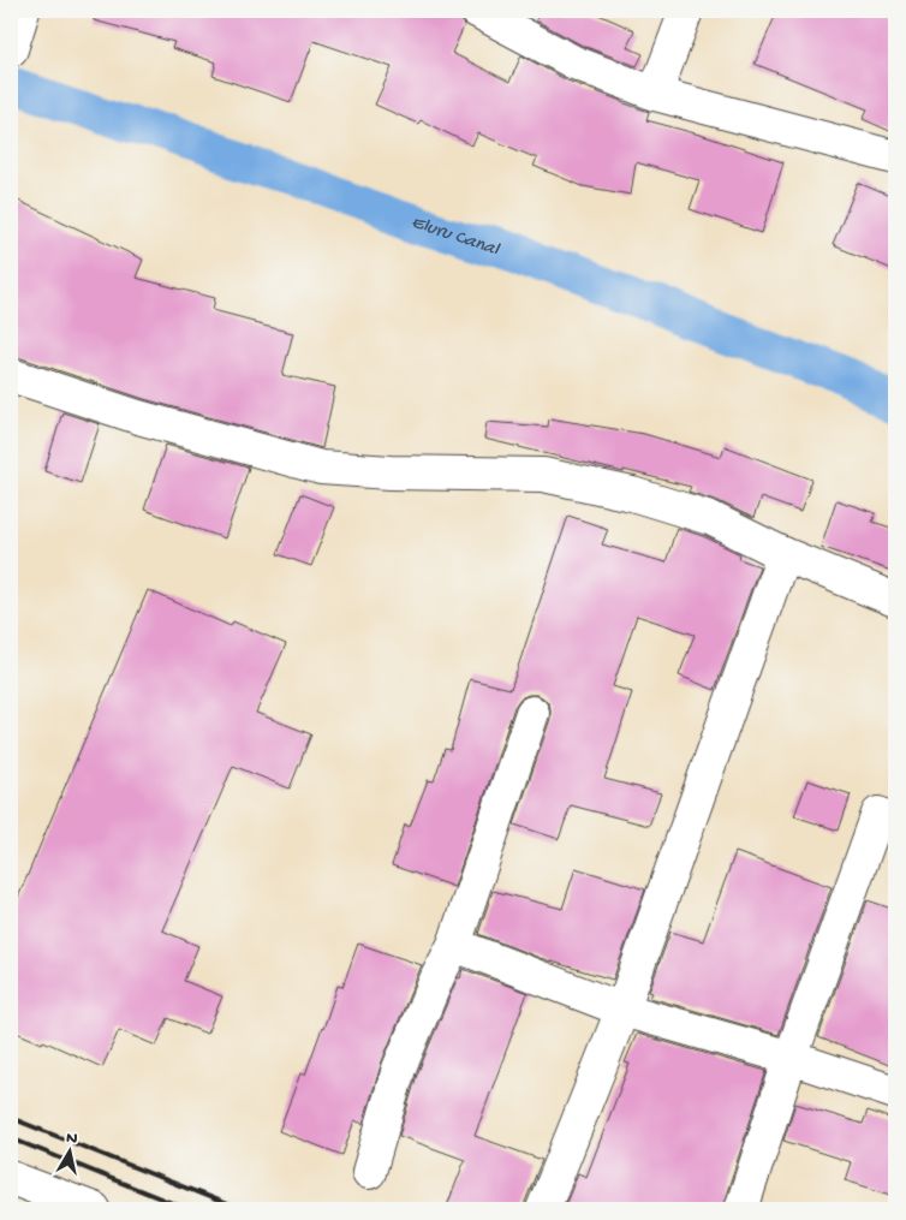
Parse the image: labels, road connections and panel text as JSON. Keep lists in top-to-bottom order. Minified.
{"water":["Eluru Canal"],"north":"top"}
